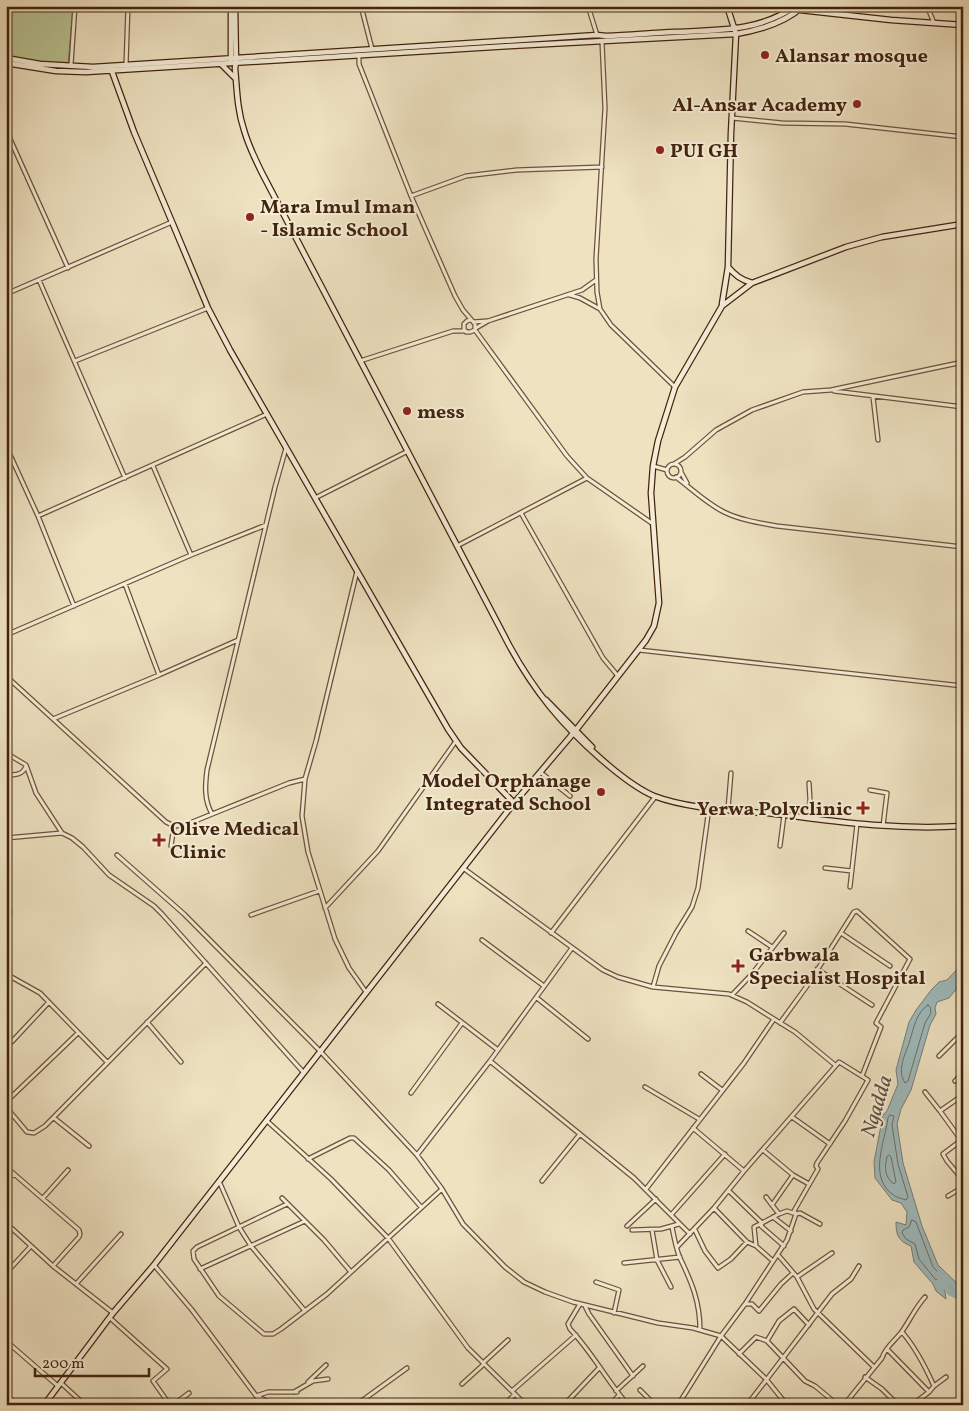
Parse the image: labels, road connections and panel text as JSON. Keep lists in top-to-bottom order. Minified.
{"water":["Ngadda"],"places":{"other":["Alansar mosque","Al-Ansar Academy","PUI GH","Mara Imul Iman - Islamic School","mess","Model Orphanage Integrated School"],"health":["Yerwa Polyclinic","Olive Medical Clinic","Garbwala Specialist Hospital"]},"scale_bar":"200 m"}
